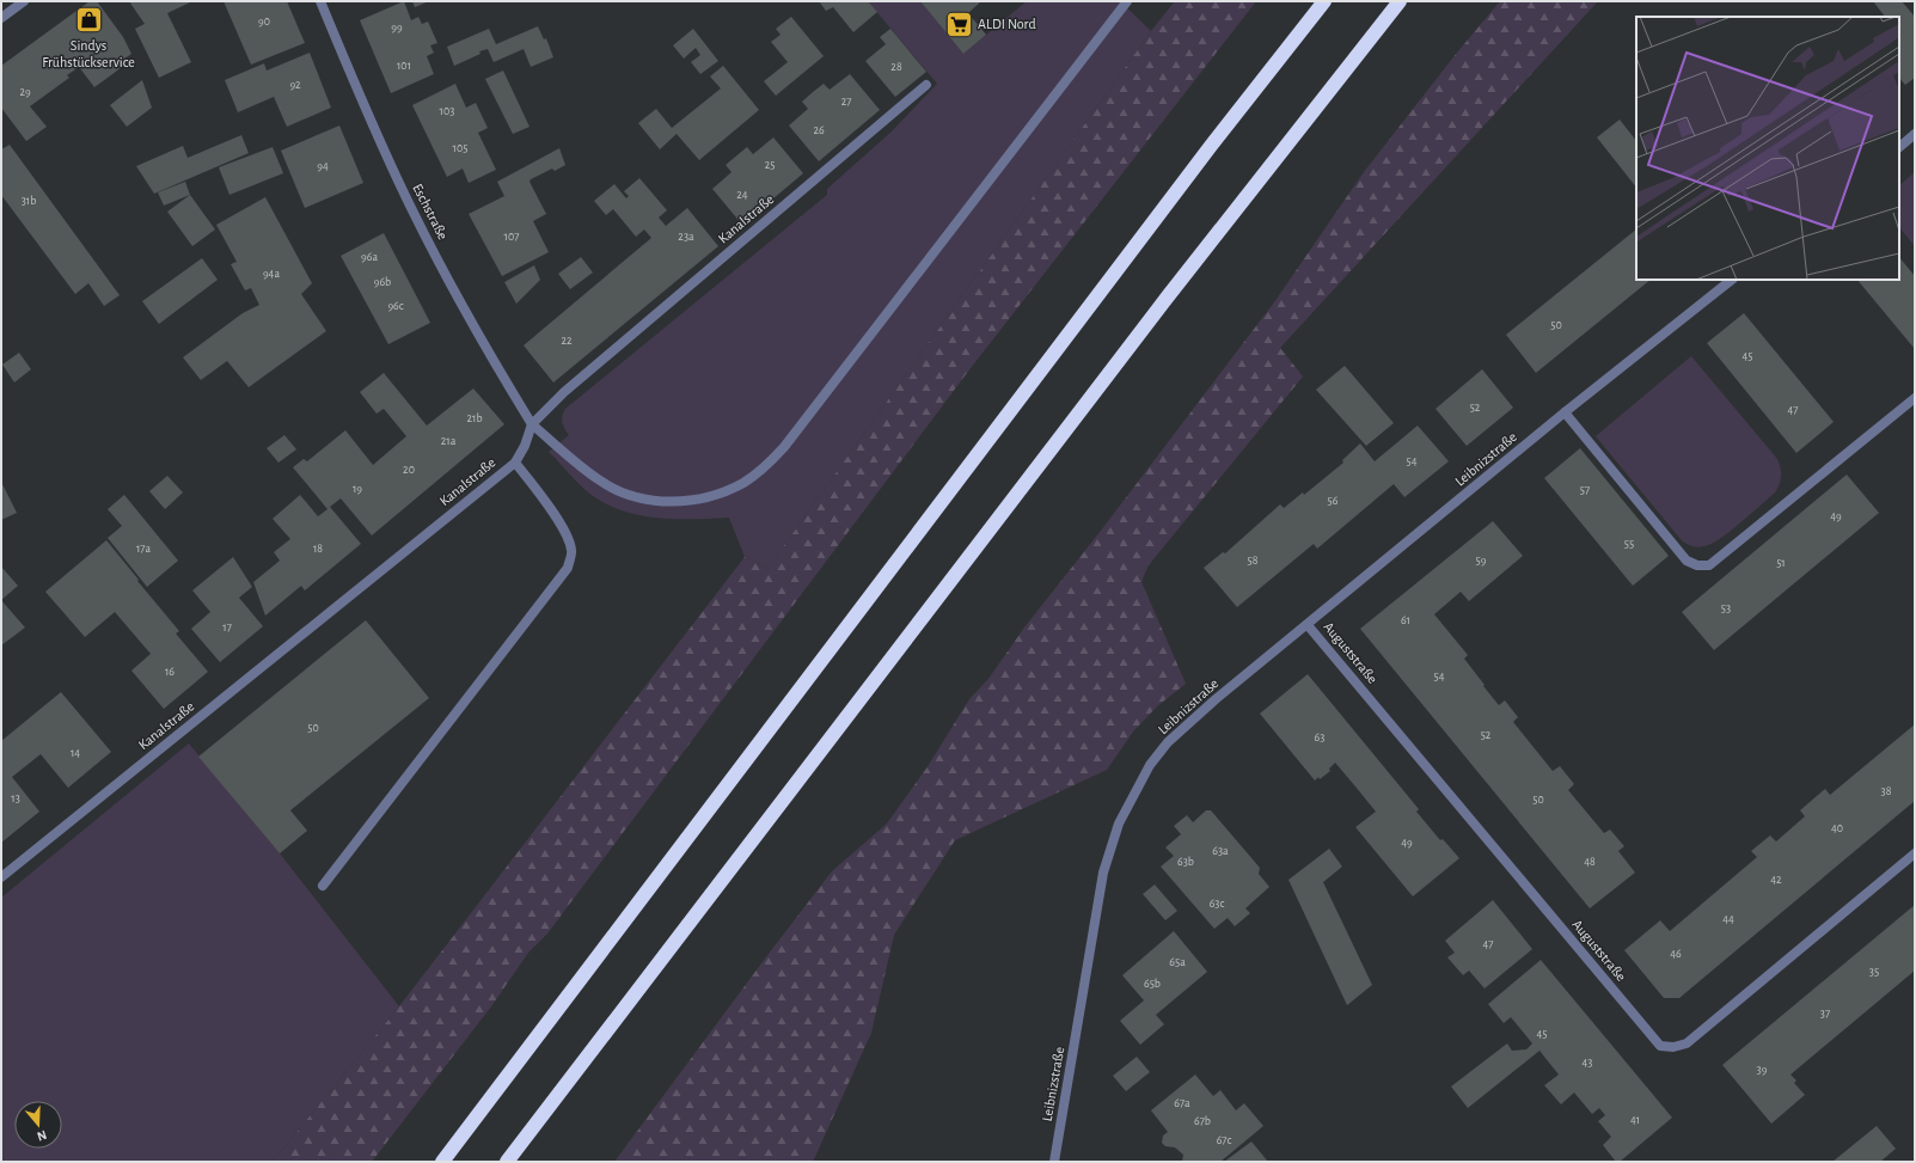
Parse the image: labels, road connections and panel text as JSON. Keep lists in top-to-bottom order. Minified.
{"streets":{"street":["Eschstraße","Kanalstraße","Leibnizstraße","Auguststraße"]},"crossings":[["Eschstraße","Kanalstraße"],["Leibnizstraße","Auguststraße"]],"places":{"shop":["Sindys Frühstückservice"],"supermarket":["ALDI Nord"]},"house_numbers":["90","99","101","28","92","29","27","103","26","105","25","94","24","31b","107","23a","96a","94a","96b","96c","50","22","45","52","47","21b","21a","54","20","19","57","56","49","55","17a","18","58","59","51","53","61","17","16","54","50","52","63","14","38","13","50","40","49","63a","63b","48","42","63c","44","47","46","65a","35","65b","37","45","43","39","67a","41","67b","67c"],"north":"bottom"}
